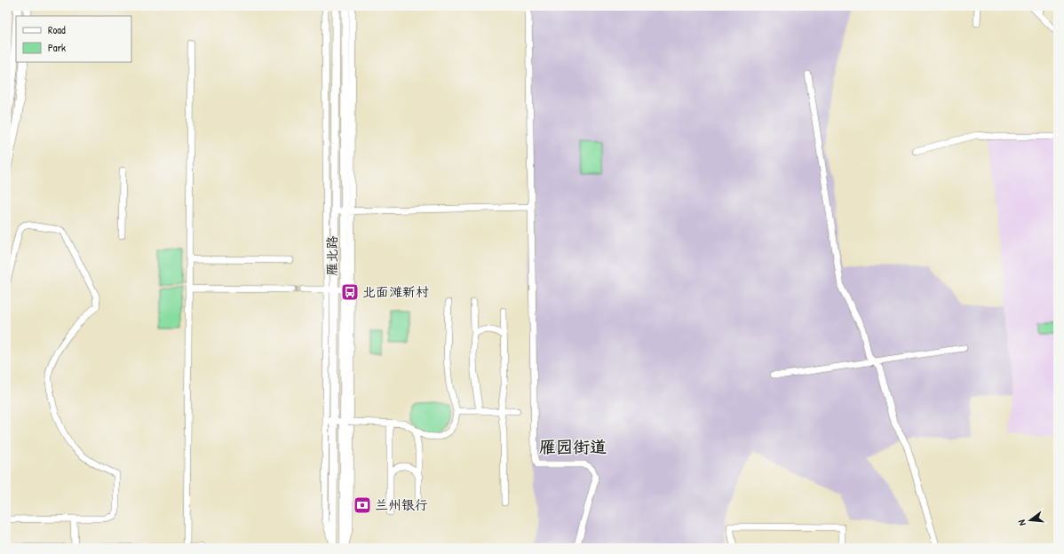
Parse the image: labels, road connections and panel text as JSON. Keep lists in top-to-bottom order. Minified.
{"streets":{"main road":["雁北路"]},"districts":["雁园街道"],"places":{"bus stop":["北面滩新村"],"bank":["兰州银行"]},"legend":["Road","Park"],"north":"left"}
